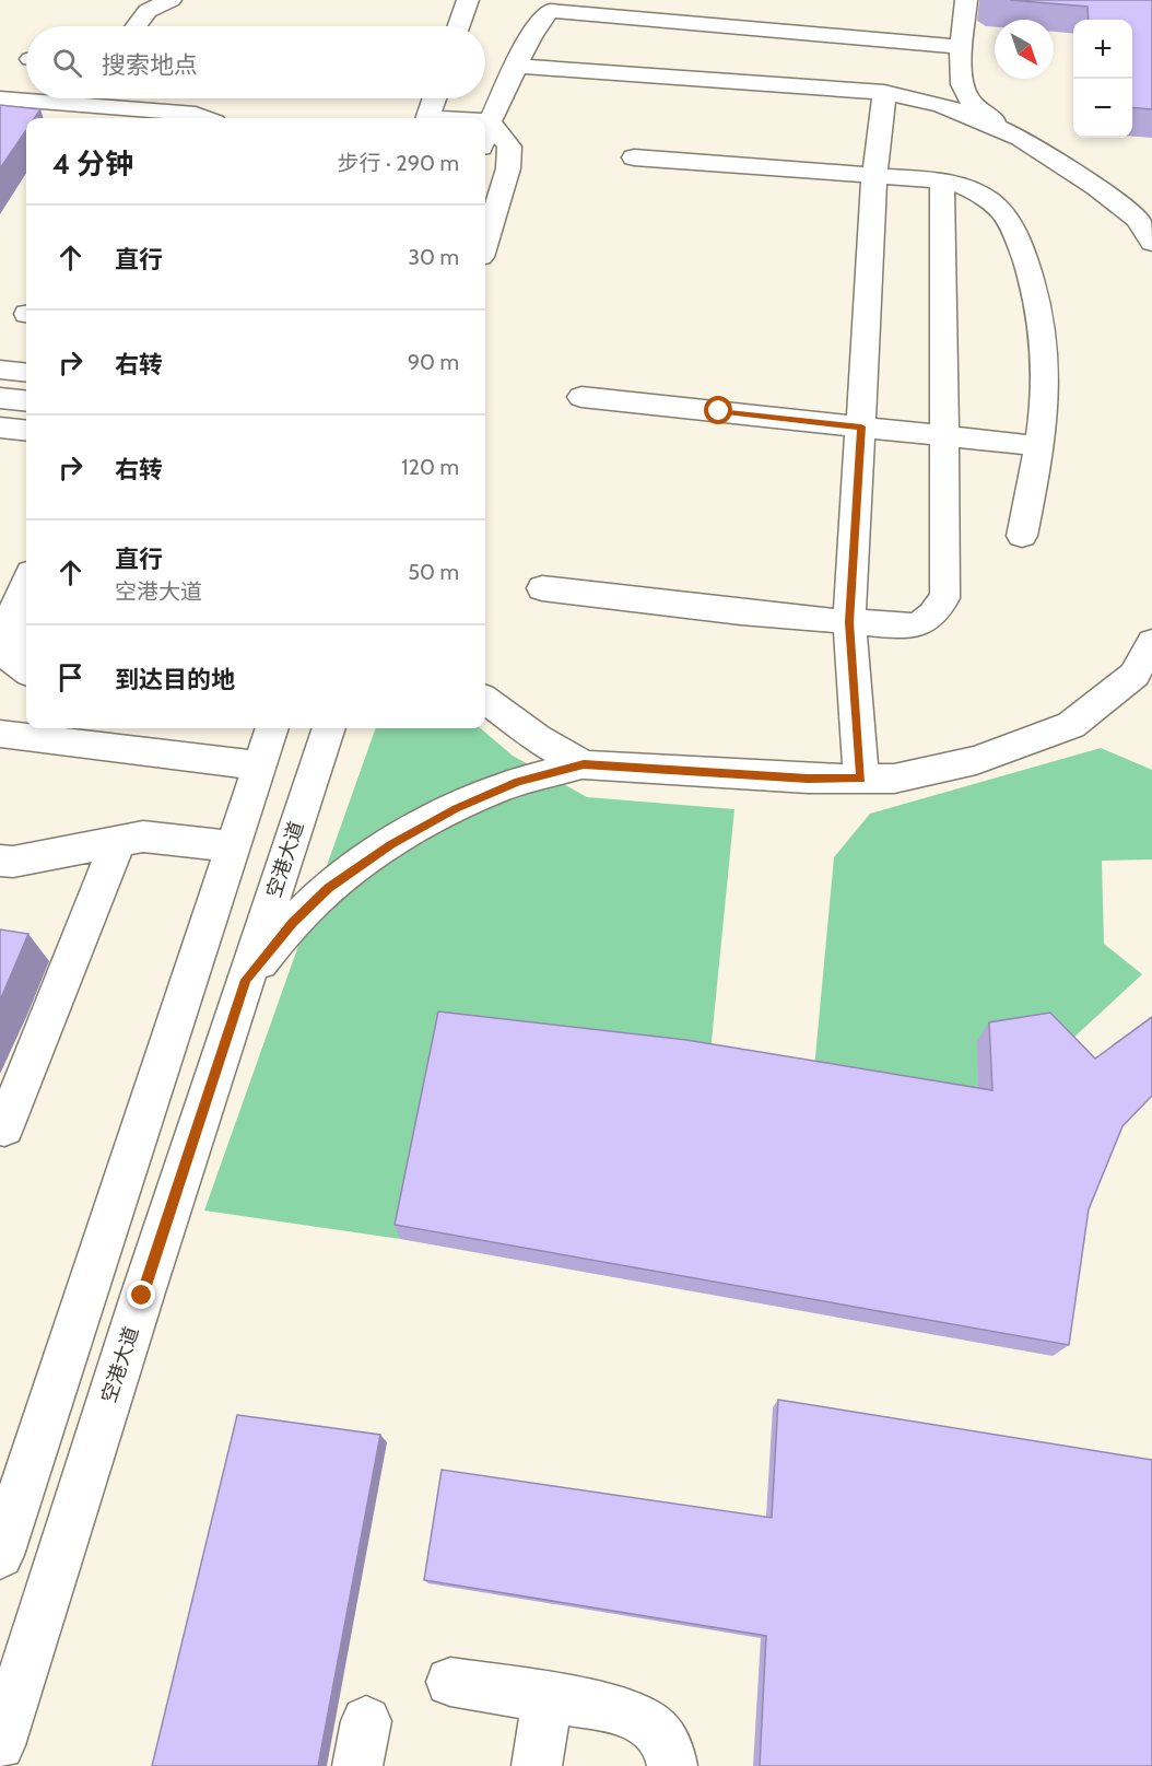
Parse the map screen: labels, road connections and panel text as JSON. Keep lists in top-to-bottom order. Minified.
{"streets":{"street":["空港大道"]},"north":"bottom right","page":{"map_buttons":["+","−"],"search":"搜索地点","heading":["4 分钟","步行 · 290 m"],"list":[["直行","30 m"],["右转","90 m"],["右转","120 m"],["直行","空港大道","50 m"],"到达目的地"]}}
